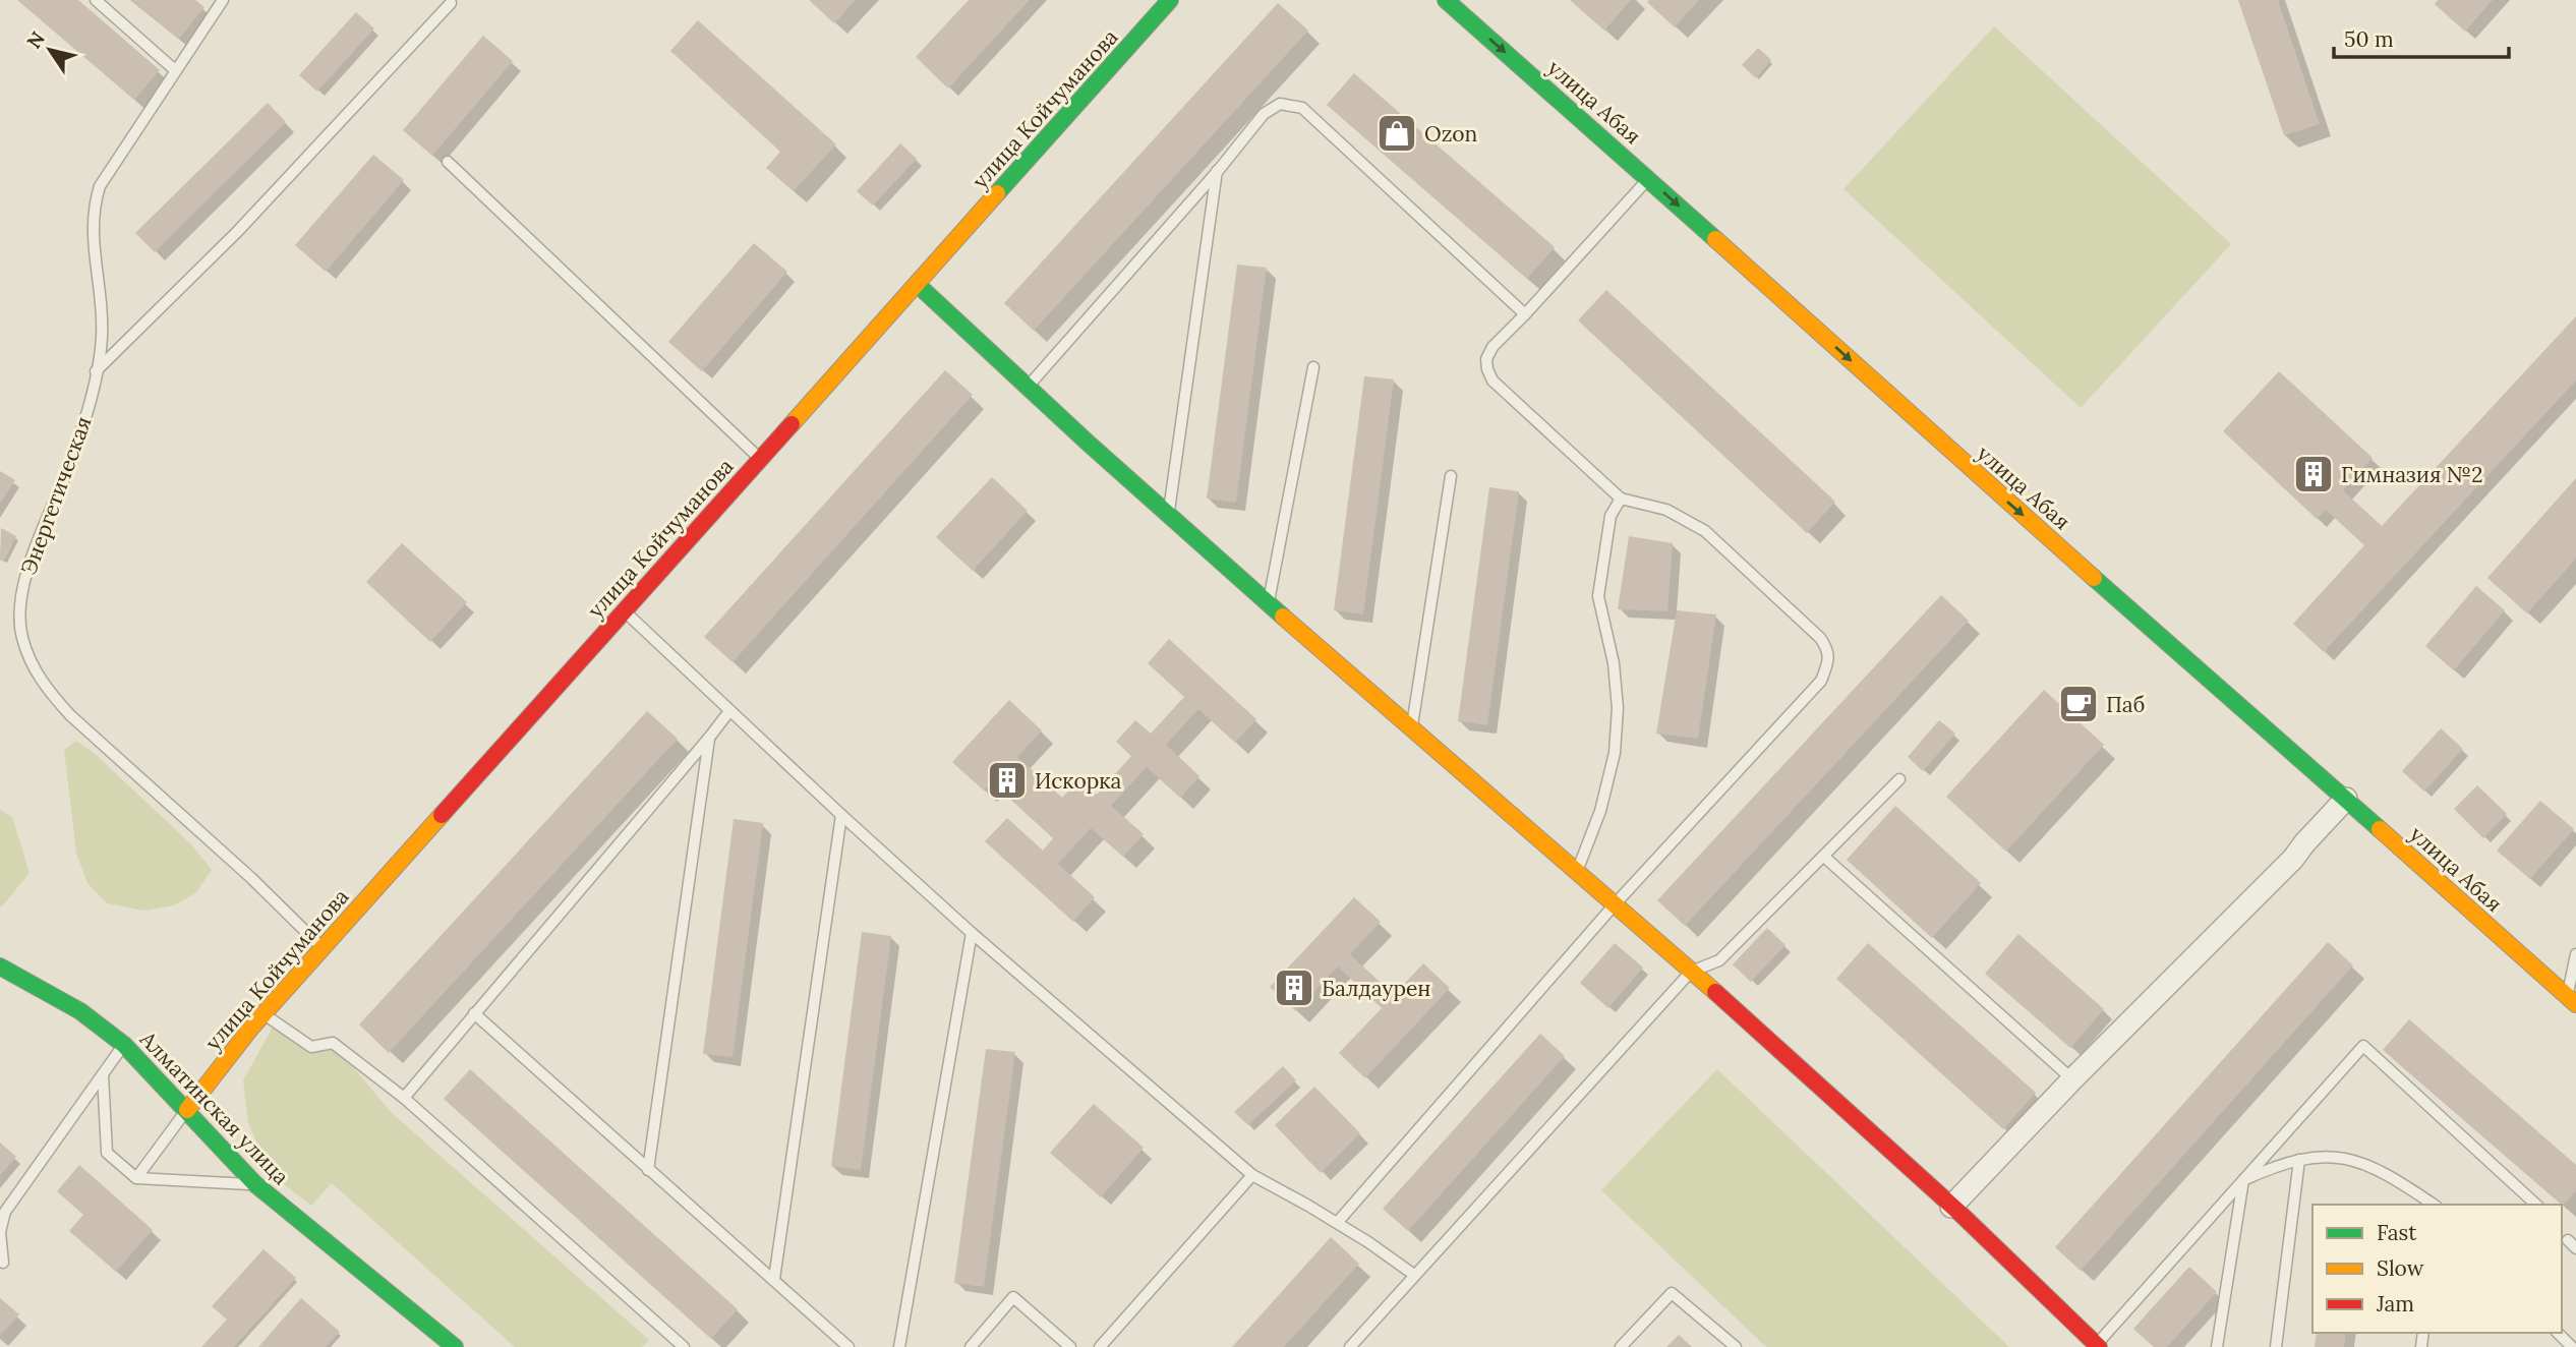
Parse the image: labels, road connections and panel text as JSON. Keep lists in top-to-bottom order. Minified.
{"streets":{"street":["улица Абая","улица Койчуманова","Алматинская улица"],"lane":["Энергетическая"]},"crossings":[["улица Койчуманова","Энергетическая"],["улица Койчуманова","Алматинская улица"]],"one_way":["улица Абая"],"places":{"shop":["Ozon"],"building":["Гимназия №2","Искоркa","Балдаурен"],"cafe":["Паб"]},"legend":["Fast","Slow","Jam"],"scale_bar":"50 m","north":"top left"}
